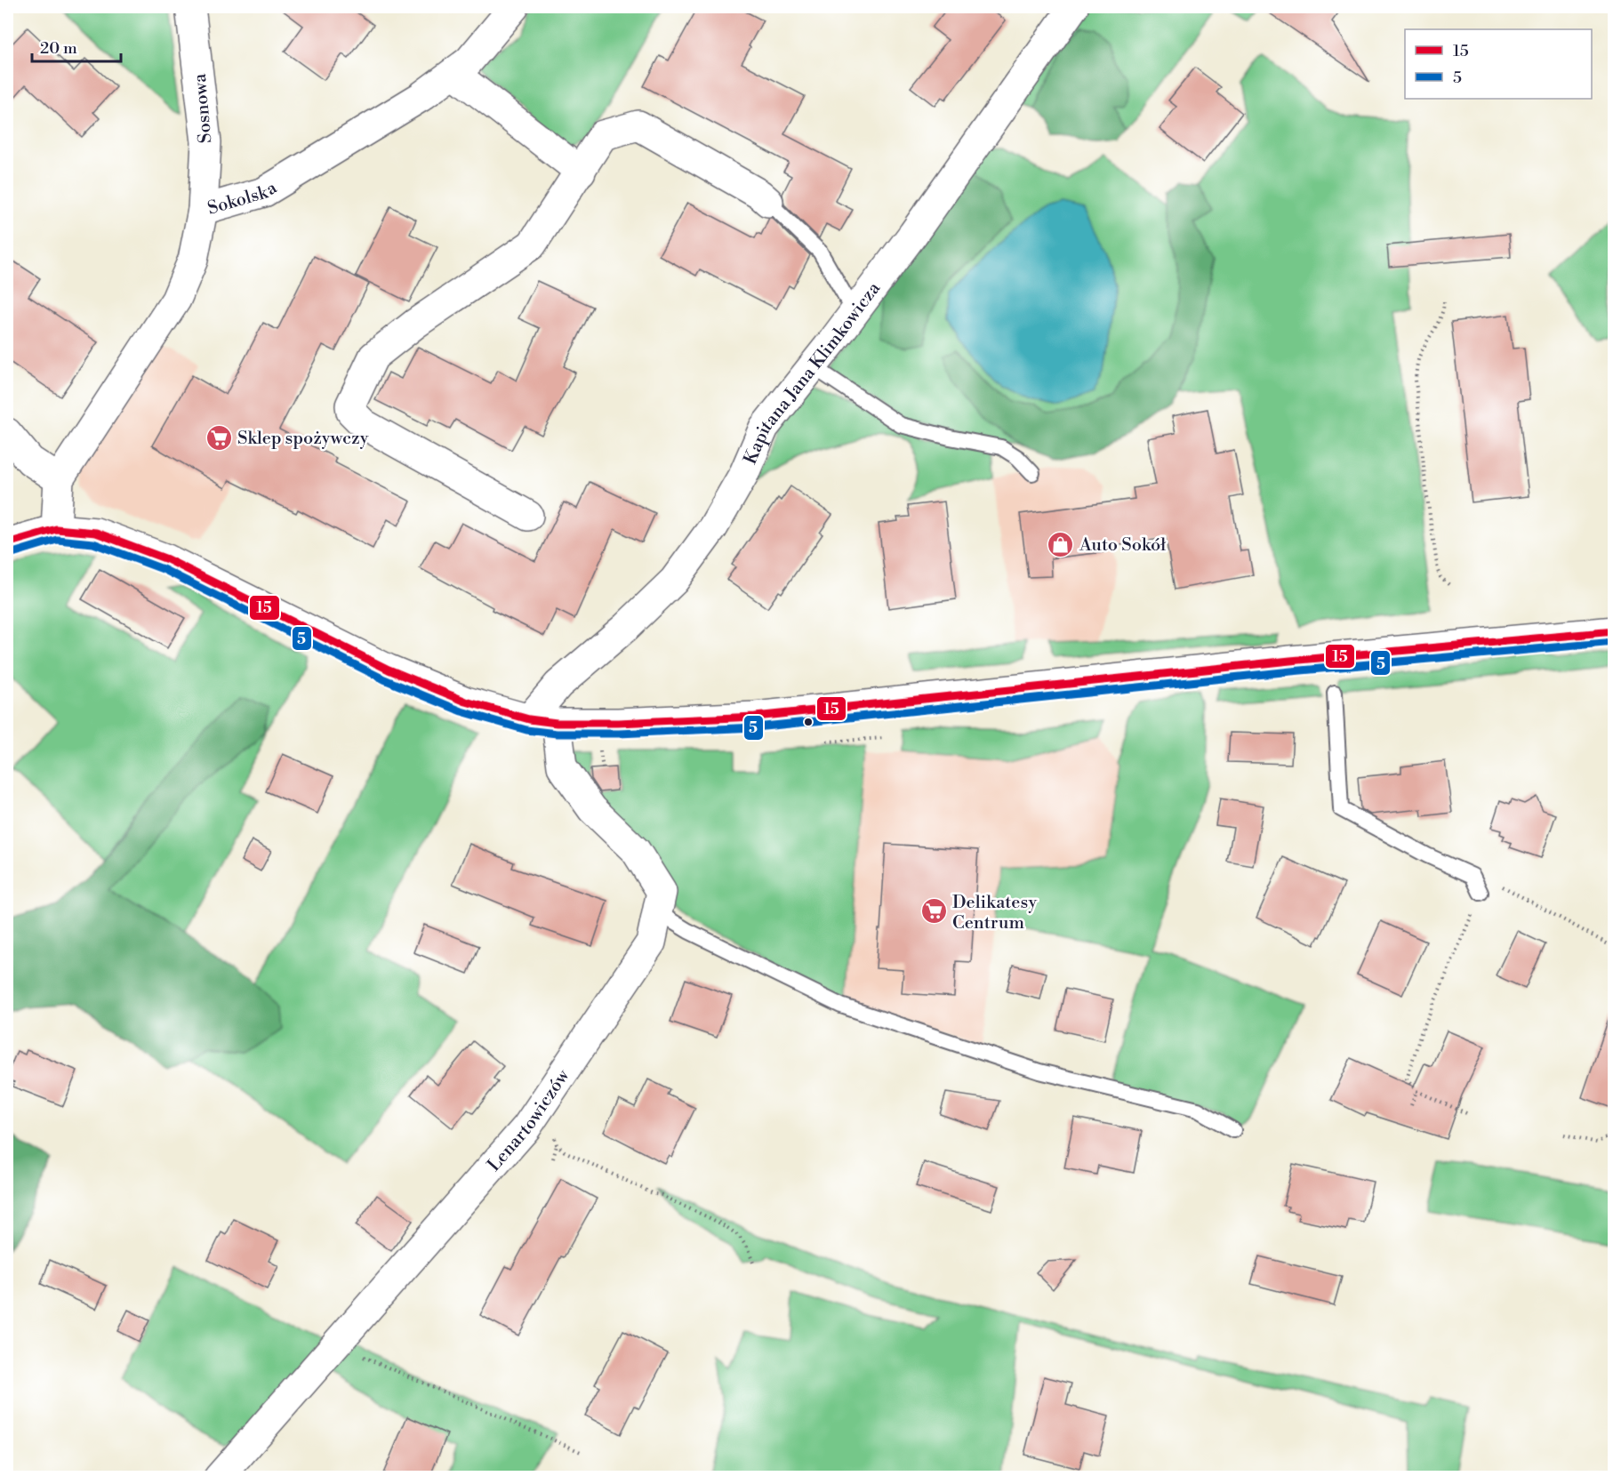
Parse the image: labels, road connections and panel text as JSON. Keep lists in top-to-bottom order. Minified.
{"streets":{"street":["Sosnowa","Sokolska","Kapitana Jana Klimkowicza","Lenartowiczów"]},"crossings":[["Sosnowa","Sokolska"],["Kapitana Jana Klimkowicza","Lenartowiczów"]],"places":{"supermarket":["Sklep spożywczy","Delikatesy Centrum"],"shop":["Auto Sokół"]},"lines":["transit line 15","transit line 5"],"legend":["15","5"],"scale_bar":"20 m"}
